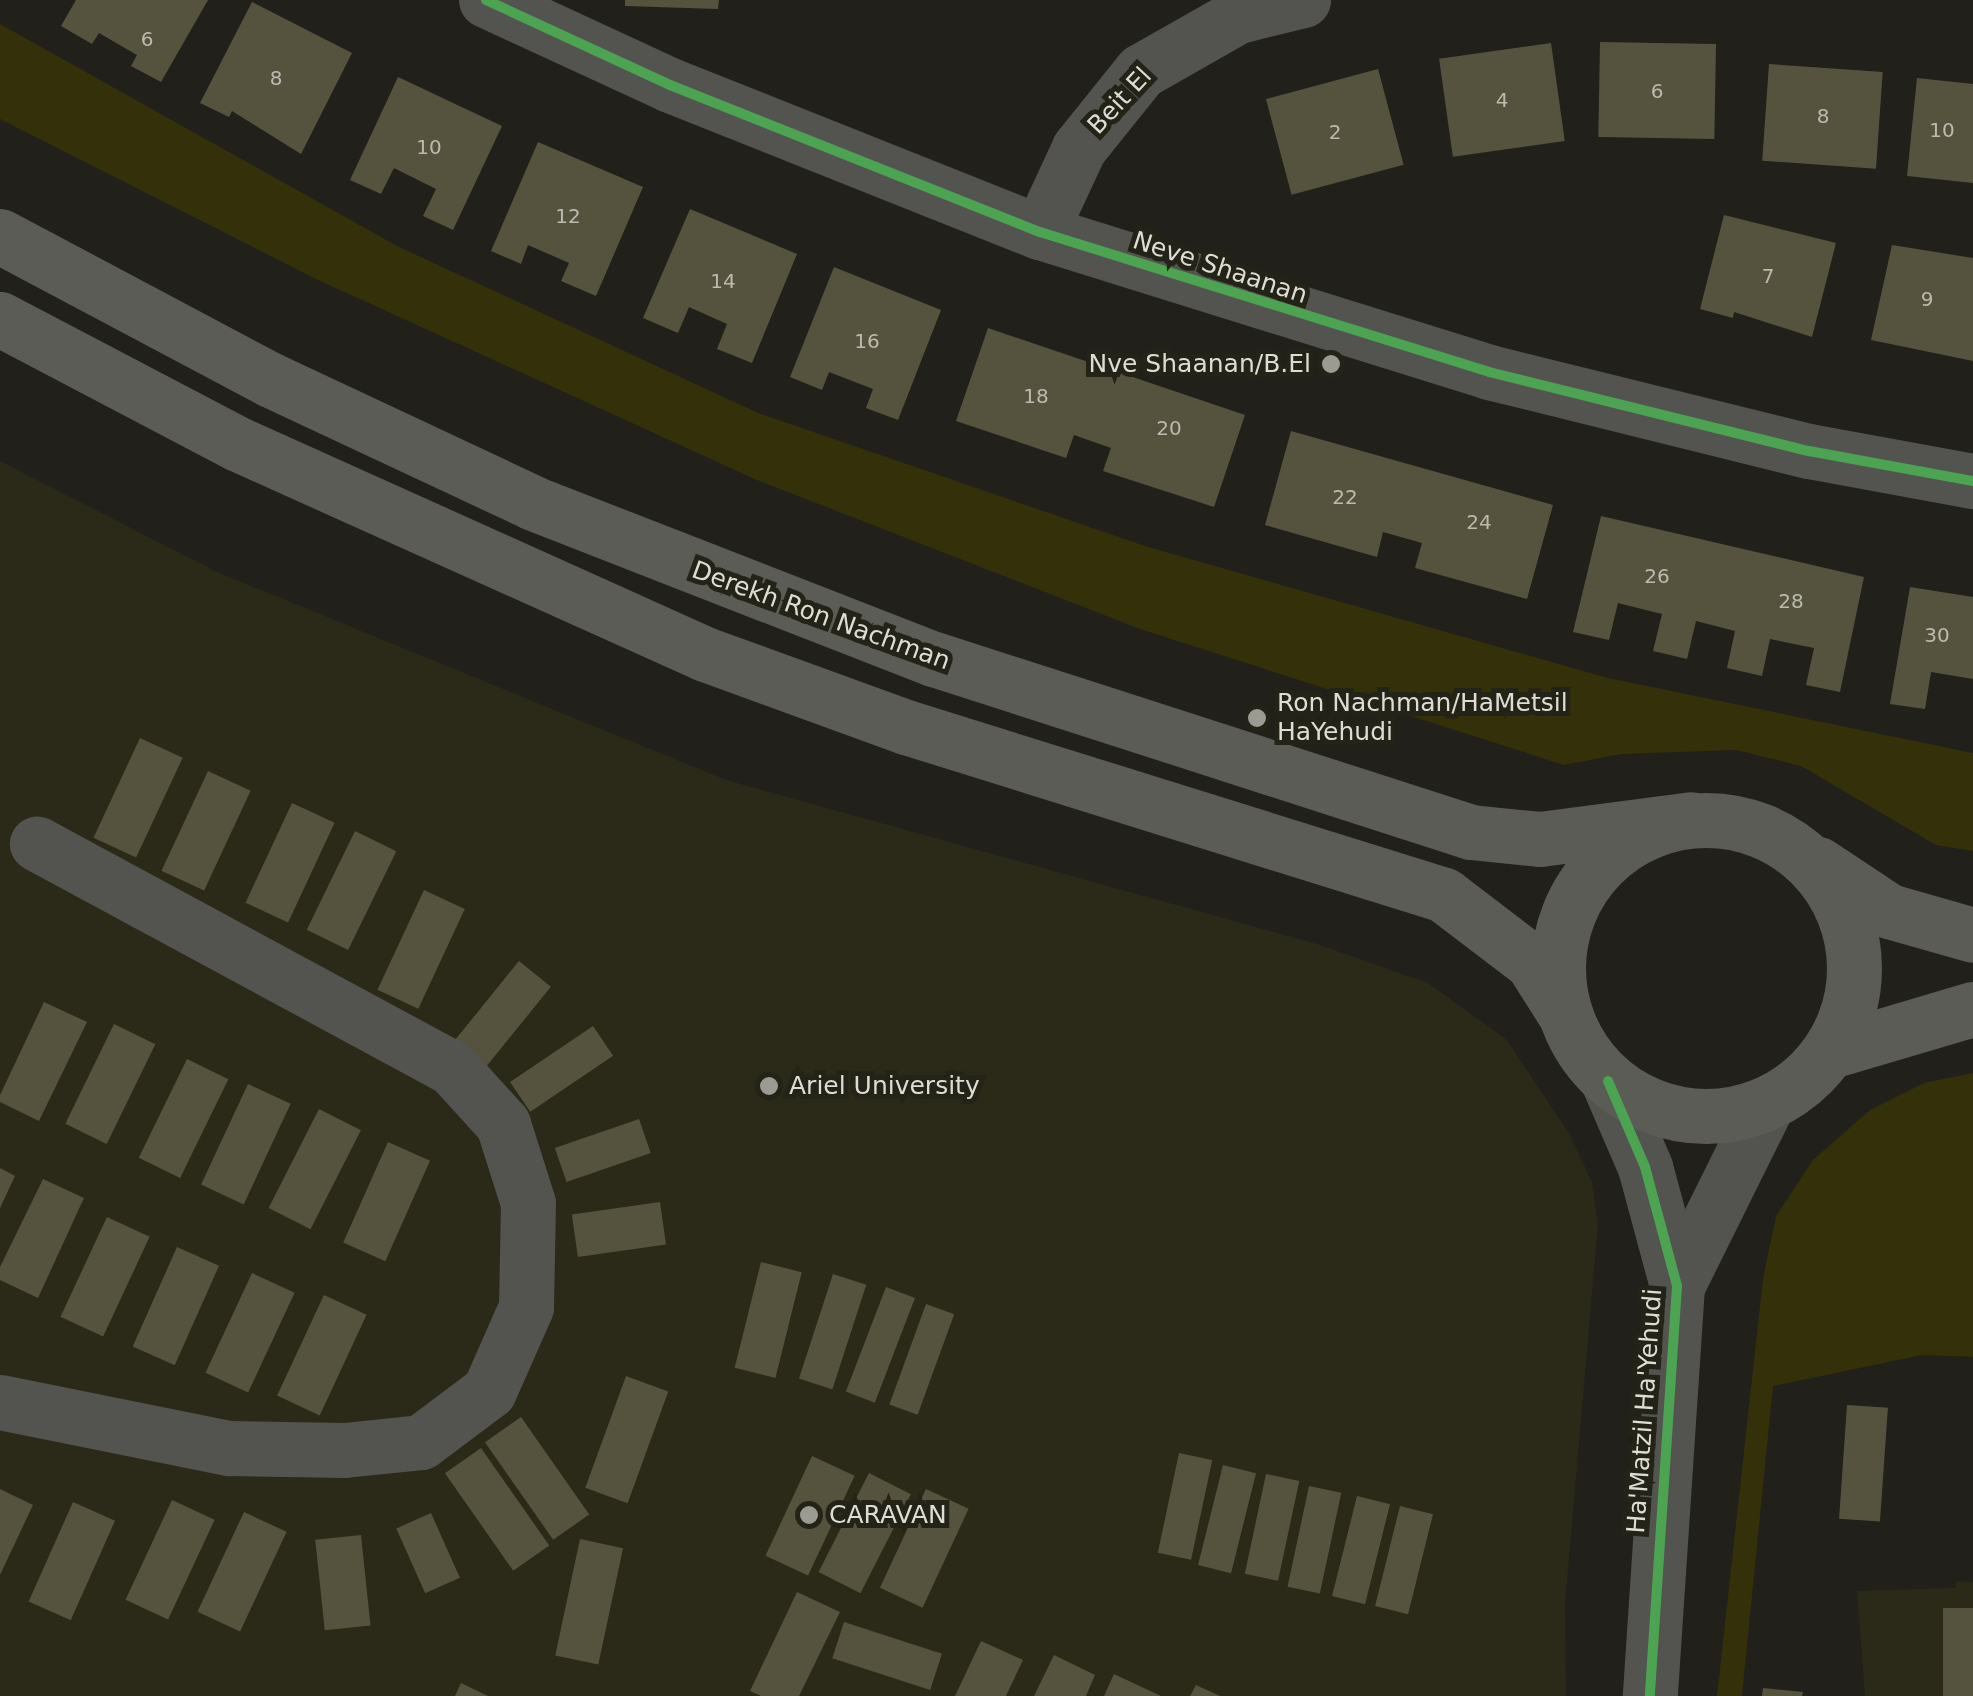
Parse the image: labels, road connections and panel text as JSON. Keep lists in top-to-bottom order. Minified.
{"streets":{"main road":["Derekh Ron Nachman"],"street":["Beit El","Neve Shaanan","Ha'Matzil Ha'Yehudi"]},"crossings":[["Beit El","Neve Shaanan"],["Derekh Ron Nachman","Ha'Matzil Ha'Yehudi"]],"places":["Nve Shaanan/B.El","Ron Nachman/HaMetsil HaYehudi","Ariel University","CARAVAN"],"house_numbers":["6","8","6","4","8","10","2","10","12","7","14","9","16","18","20","22","24","26","28","30"]}
